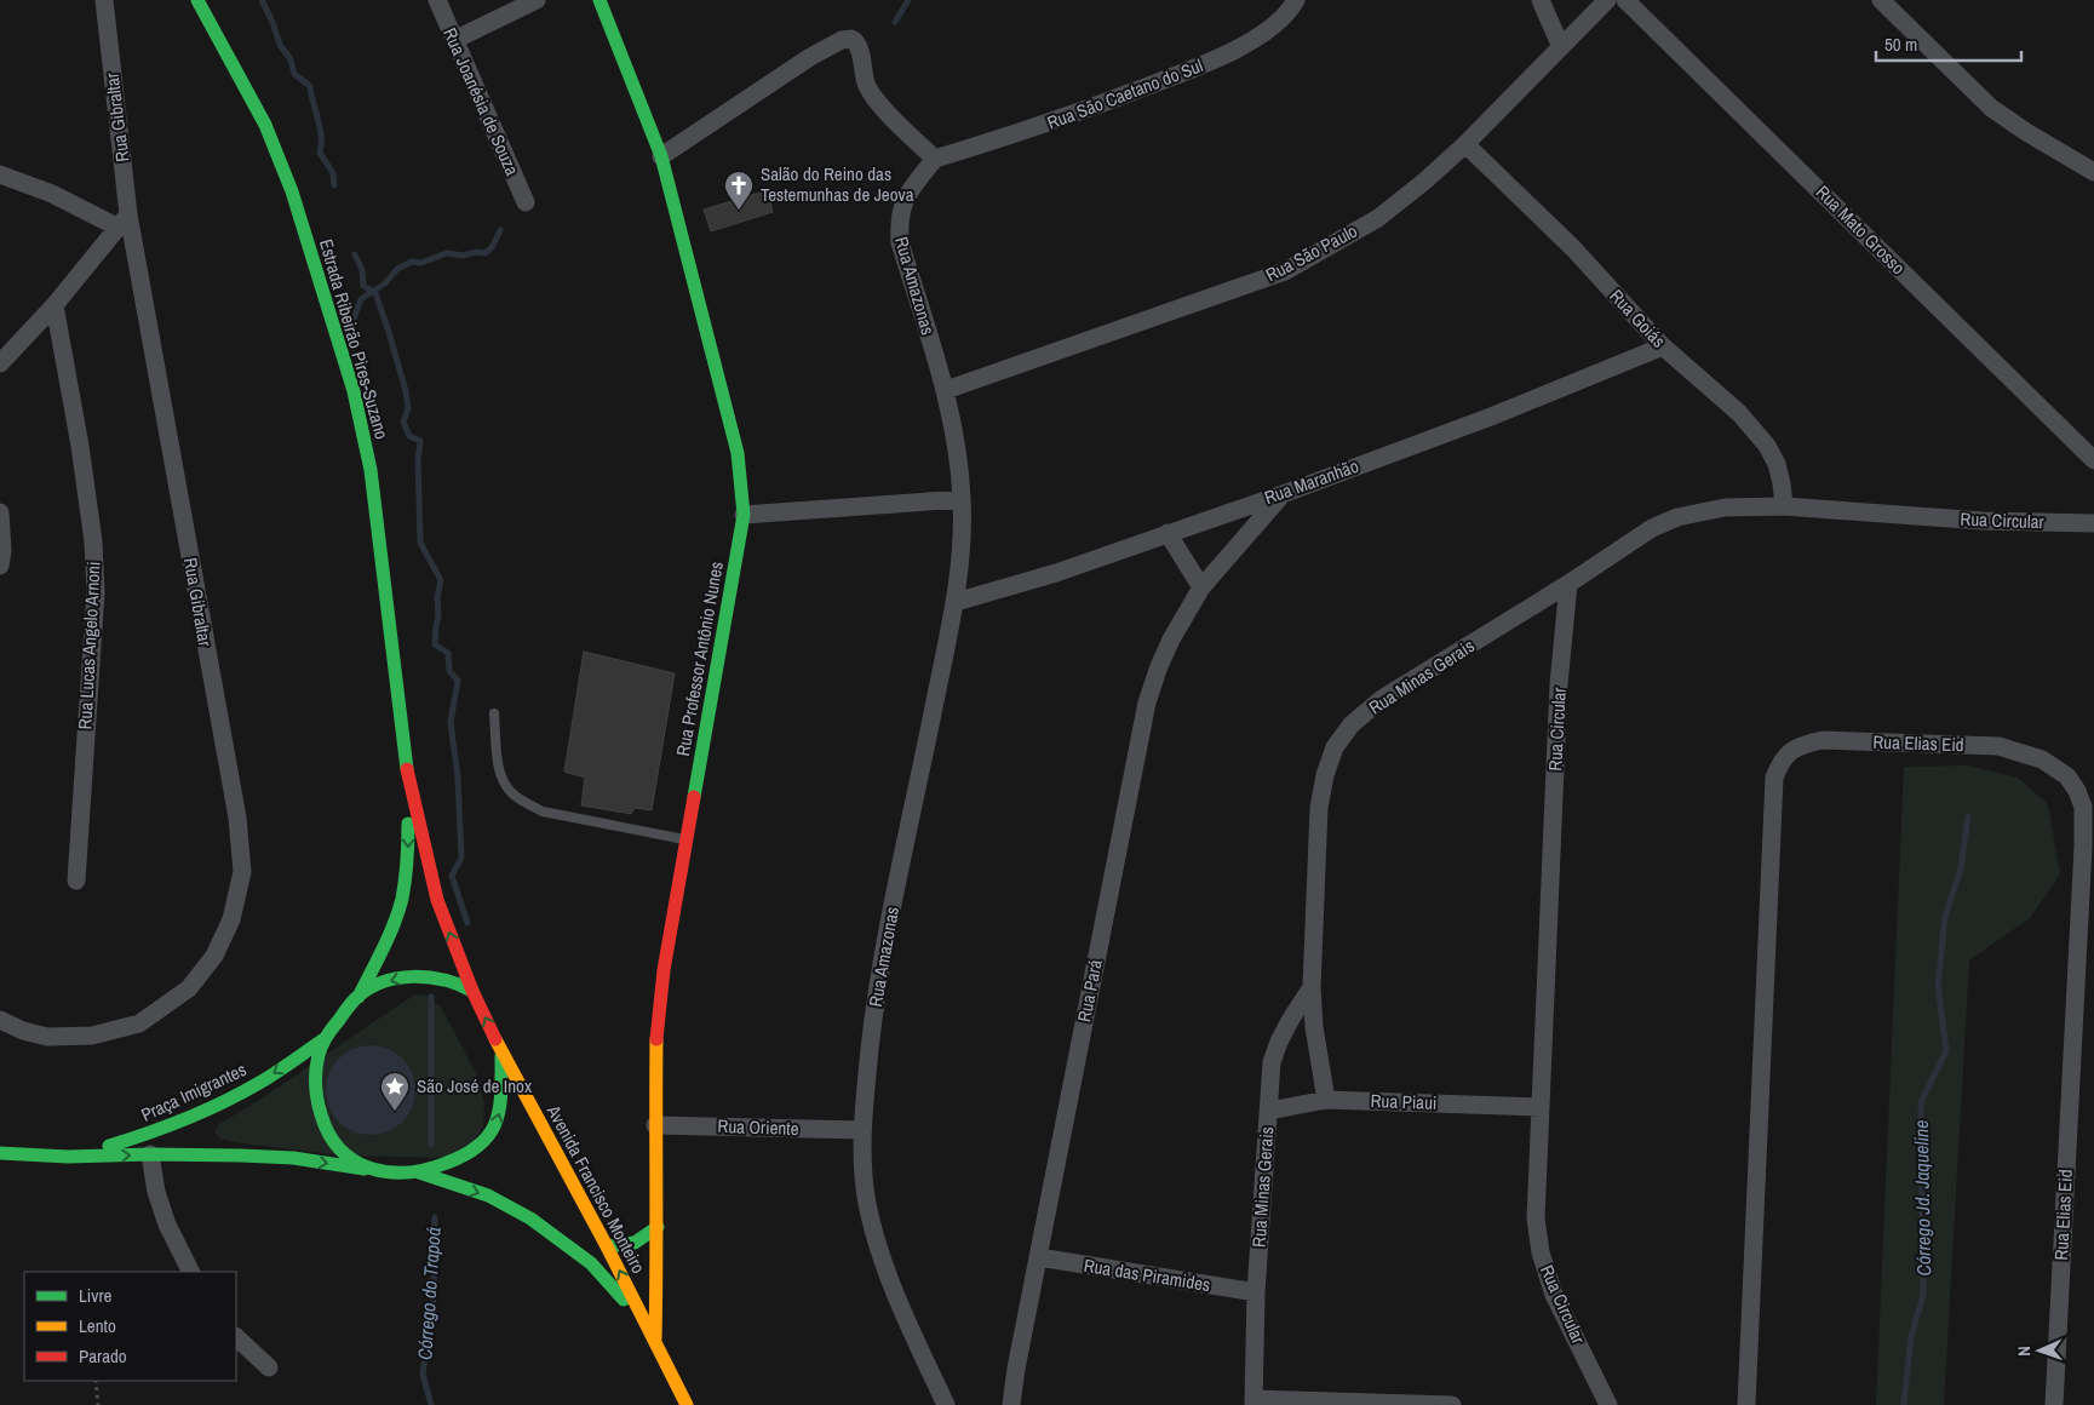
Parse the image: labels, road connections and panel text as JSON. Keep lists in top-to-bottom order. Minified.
{"streets":{"main road":["Estrada Ribeirão Pires-Suzano","Rua Professor Antônio Nunes","Praça Imigrantes","Avenida Francisco Monteiro"],"street":["Rua São Caetano do Sul","Rua Joanésia de Souza","Rua Gibraltar","Rua Mato Grosso","Rua São Paulo","Rua Amazonas","Rua Goiás","Rua Maranhão","Rua Circular","Rua Lucas Angelo Arnoni","Rua Minas Gerais","Rua Elias Eid","Rua Pará","Rua Piaui","Rua Oriente","Rua das Piramides"]},"crossings":[["Rua São Caetano do Sul","Rua Amazonas"],["Rua São Paulo","Rua Amazonas"],["Rua São Paulo","Rua Goiás"],["Rua Amazonas","Rua Maranhão"],["Rua Amazonas","Rua Oriente"],["Rua Goiás","Rua Maranhão"],["Rua Goiás","Rua Circular"],["Estrada Ribeirão Pires-Suzano","Avenida Francisco Monteiro"],["Rua Maranhão","Rua Pará"],["Rua Circular","Rua Minas Gerais"],["Rua Circular","Rua Piaui"],["Rua Professor Antônio Nunes","Rua Oriente"],["Rua Professor Antônio Nunes","Avenida Francisco Monteiro"],["Rua Minas Gerais","Rua Piaui"],["Rua Minas Gerais","Rua das Piramides"],["Rua Pará","Rua das Piramides"],["Praça Imigrantes","Avenida Francisco Monteiro"]],"one_way":["Praça Imigrantes","Avenida Francisco Monteiro"],"water":["Córrego Jd. Jaqueline","Córrego do Trapoá"],"places":{"church":["Salão do Reino das Testemunhas de Jeova"],"place":["São José de Inox"]},"legend":["Livre","Lento","Parado"],"scale_bar":"50 m","north":"left"}
